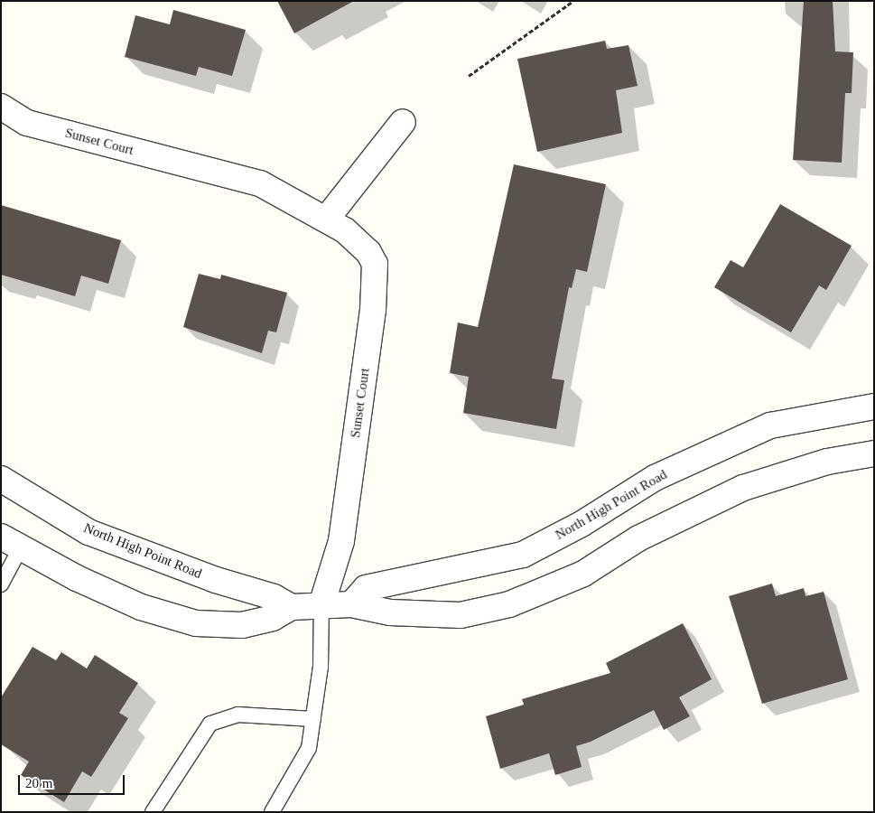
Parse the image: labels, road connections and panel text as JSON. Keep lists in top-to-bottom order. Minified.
{"streets":{"street":["Sunset Court","North High Point Road"]},"crossings":[["Sunset Court","North High Point Road"]],"scale_bar":"20 m"}
